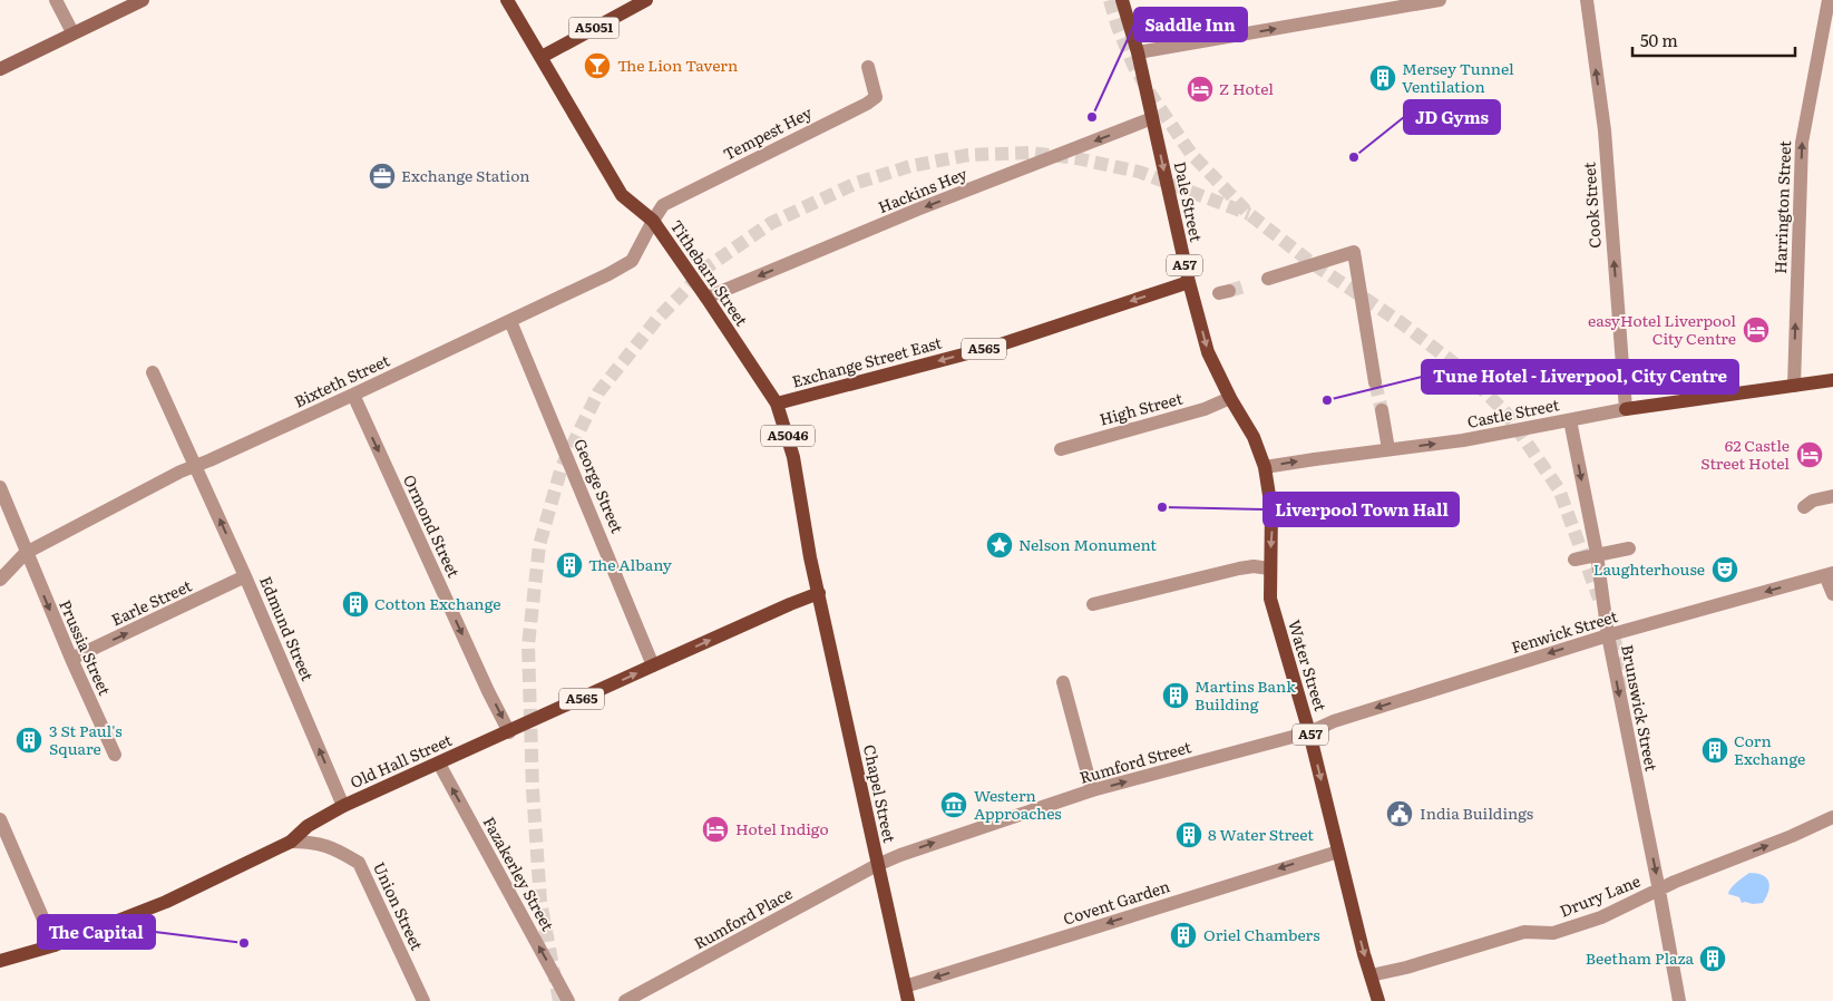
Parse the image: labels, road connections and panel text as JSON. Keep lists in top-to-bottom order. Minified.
{"streets":{"main road":["A5051","Dale Street","A57","Tithebarn Street","A565","Exchange Street East","Castle Street","A5046","Water Street","Old Hall Street","Chapel Street"],"street":["Tempest Hey","Hackins Hey","Cook Street","Harrington Street","Bixteth Street","High Street","George Street","Ormond Street","Earle Street","Edmund Street","Fenwick Street","Prussia Street","Brunswick Street","Rumford Street","Fazakerley Street","Drury Lane","Covent Garden","Union Street","Rumford Place"]},"crossings":[["A5051","Tithebarn Street"],["Tempest Hey","Tithebarn Street"],["Tempest Hey","Bixteth Street"],["Hackins Hey","Dale Street"],["Hackins Hey","Tithebarn Street"],["Dale Street","Exchange Street East"],["Dale Street","High Street"],["Dale Street","Castle Street"],["Dale Street","Water Street"],["Cook Street","Castle Street"],["Harrington Street","Castle Street"],["Tithebarn Street","Exchange Street East"],["Tithebarn Street","Bixteth Street"],["Tithebarn Street","Old Hall Street"],["Tithebarn Street","Chapel Street"],["Bixteth Street","George Street"],["Bixteth Street","Ormond Street"],["Bixteth Street","Edmund Street"],["Bixteth Street","Prussia Street"],["Castle Street","Water Street"],["Castle Street","Brunswick Street"],["George Street","Old Hall Street"],["Ormond Street","Old Hall Street"],["Earle Street","Edmund Street"],["Earle Street","Prussia Street"],["Edmund Street","Old Hall Street"],["Fenwick Street","Water Street"],["Fenwick Street","Brunswick Street"],["Fenwick Street","Rumford Street"],["Water Street","Rumford Street"],["Water Street","Drury Lane"],["Water Street","Covent Garden"],["Brunswick Street","Drury Lane"],["Old Hall Street","Chapel Street"],["Old Hall Street","Fazakerley Street"],["Old Hall Street","Union Street"],["Rumford Street","Chapel Street"],["Rumford Street","Rumford Place"],["Chapel Street","Covent Garden"],["Chapel Street","Rumford Place"]],"one_way":["Hackins Hey","Dale Street","Cook Street","Harrington Street","Exchange Street East","Castle Street","Ormond Street","Earle Street","Edmund Street","Fenwick Street","Prussia Street","Water Street","Brunswick Street","Old Hall Street","Rumford Street","Fazakerley Street","Drury Lane","Covent Garden"],"places":{"bar":["The Lion Tavern"],"building":["Mersey Tunnel Ventilation","The Albany","Cotton Exchange","Martins Bank Building","3 St Paul's Square","Corn Exchange","8 Water Street","Oriel Chambers","Beetham Plaza"],"hotel":["Z Hotel","easyHotel Liverpool City Centre","62 Castle Street Hotel","Hotel Indigo"],"other":["Saddle Inn","JD Gyms","Tune Hotel - Liverpool, City Centre","Liverpool Town Hall","The Capital"],"office":["Exchange Station"],"place":["Nelson Monument"],"theatre":["Laughterhouse"],"museum":["Western Approaches"],"public building":["India Buildings"]},"scale_bar":"50 m"}
